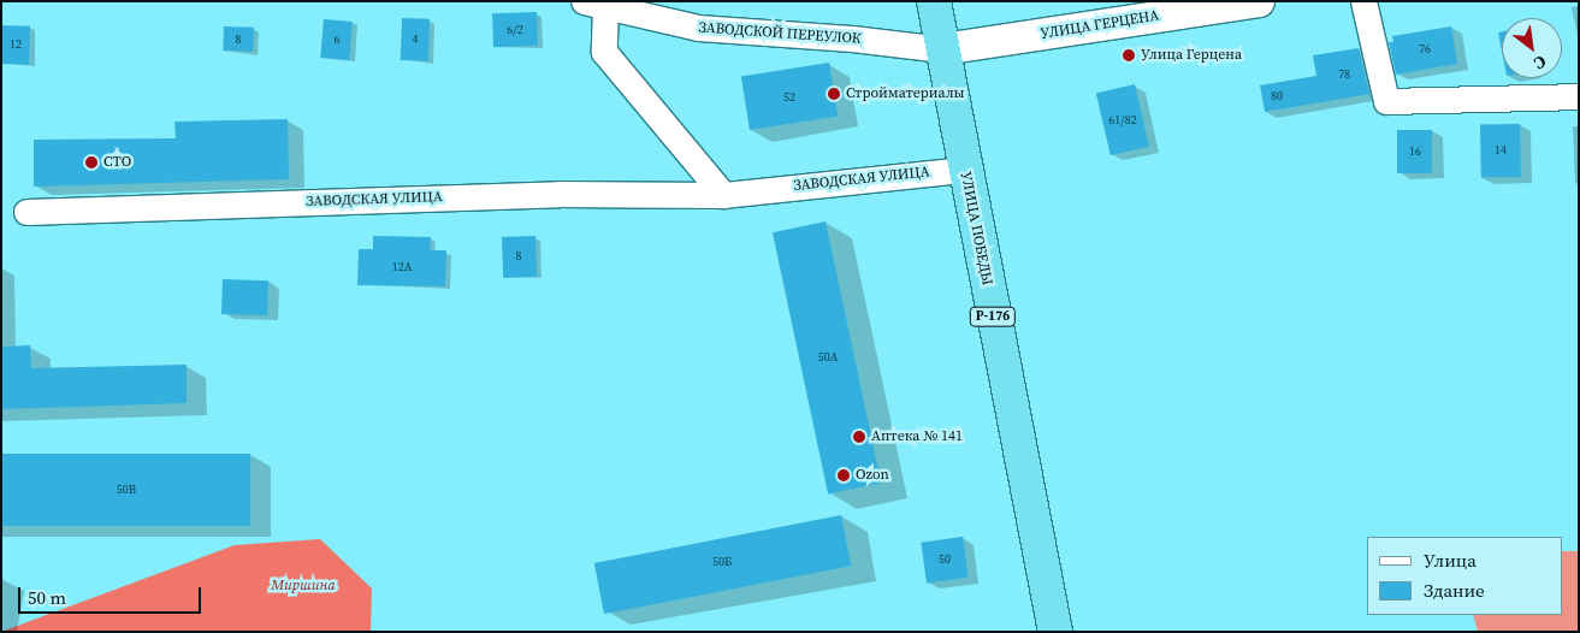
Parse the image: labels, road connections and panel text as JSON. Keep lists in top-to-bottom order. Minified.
{"streets":{"highway":["УЛИЦА ПОБЕДЫ","Р-176"],"street":["УЛИЦА ГЕРЦЕНА","ЗАВОДСКОЙ ПЕРЕУЛОК","ЗАВОДСКАЯ УЛИЦА"]},"crossings":[["УЛИЦА ГЕРЦЕНА","ЗАВОДСКОЙ ПЕРЕУЛОК"],["УЛИЦА ГЕРЦЕНА","УЛИЦА ПОБЕДЫ"],["ЗАВОДСКОЙ ПЕРЕУЛОК","УЛИЦА ПОБЕДЫ"],["ЗАВОДСКАЯ УЛИЦА","УЛИЦА ПОБЕДЫ"]],"parks":["Миршина"],"places":["Улица Герцена","Стройматериалы","СТО","Аптека № 141","Ozon"],"house_numbers":["6/2","8","6","4","12","76","78","80","52","61/82","14","16","8","12А","50А","50В","50","50Б"],"legend":["Улица","Здание"],"scale_bar":"50 m","north":"bottom right"}
